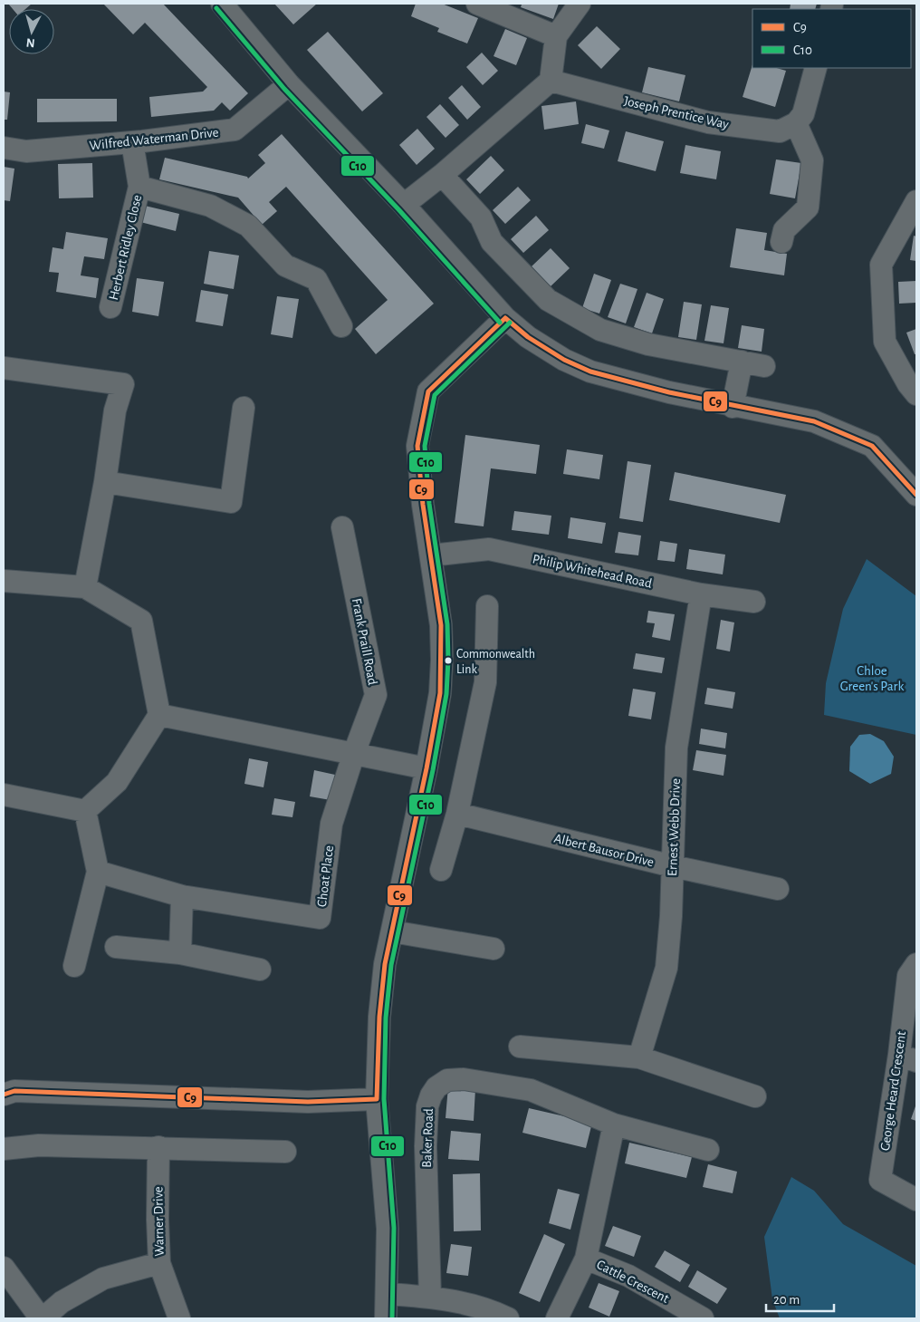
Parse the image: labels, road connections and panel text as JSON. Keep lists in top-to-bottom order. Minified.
{"streets":{"street":["Joseph Prentice Way","Wilfred Waterman Drive","Herbert Ridley Close","Philip Whitehead Road","Frank Praill Road","Ernest Webb Drive","Albert Bausor Drive","Choat Place","George Heard Crescent","Baker Road","Warner Drive","Cattle Crescent"]},"crossings":[["Wilfred Waterman Drive","Herbert Ridley Close"],["Philip Whitehead Road","Ernest Webb Drive"],["Frank Praill Road","Choat Place"],["Ernest Webb Drive","Albert Bausor Drive"]],"parks":["Chloe Green's Park"],"places":["Commonwealth Link"],"lines":["transit line C10","transit line C9"],"legend":["C9","C10"],"scale_bar":"20 m","north":"bottom"}
